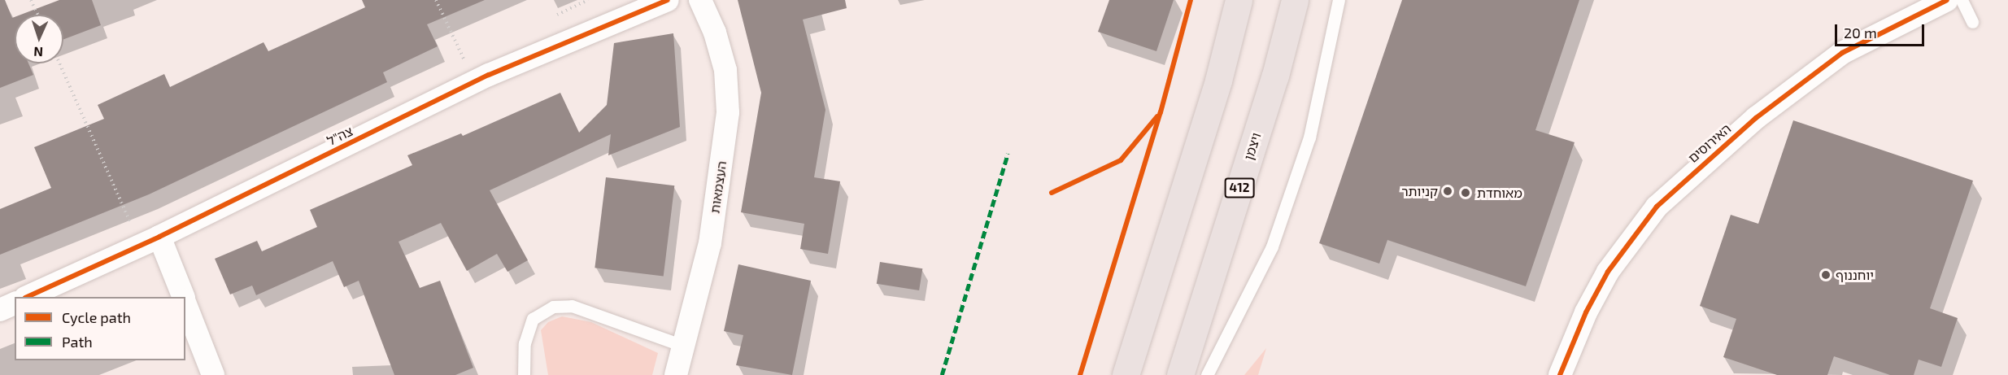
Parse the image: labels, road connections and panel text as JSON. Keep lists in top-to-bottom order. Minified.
{"streets":{"main road":["ויצמן","412"],"street":["צה\"ל","האירוסים","העצמאות"]},"places":["קניותר","מאוחדת","יוחננוף"],"legend":["Cycle path","Path"],"scale_bar":"20 m","north":"bottom"}
